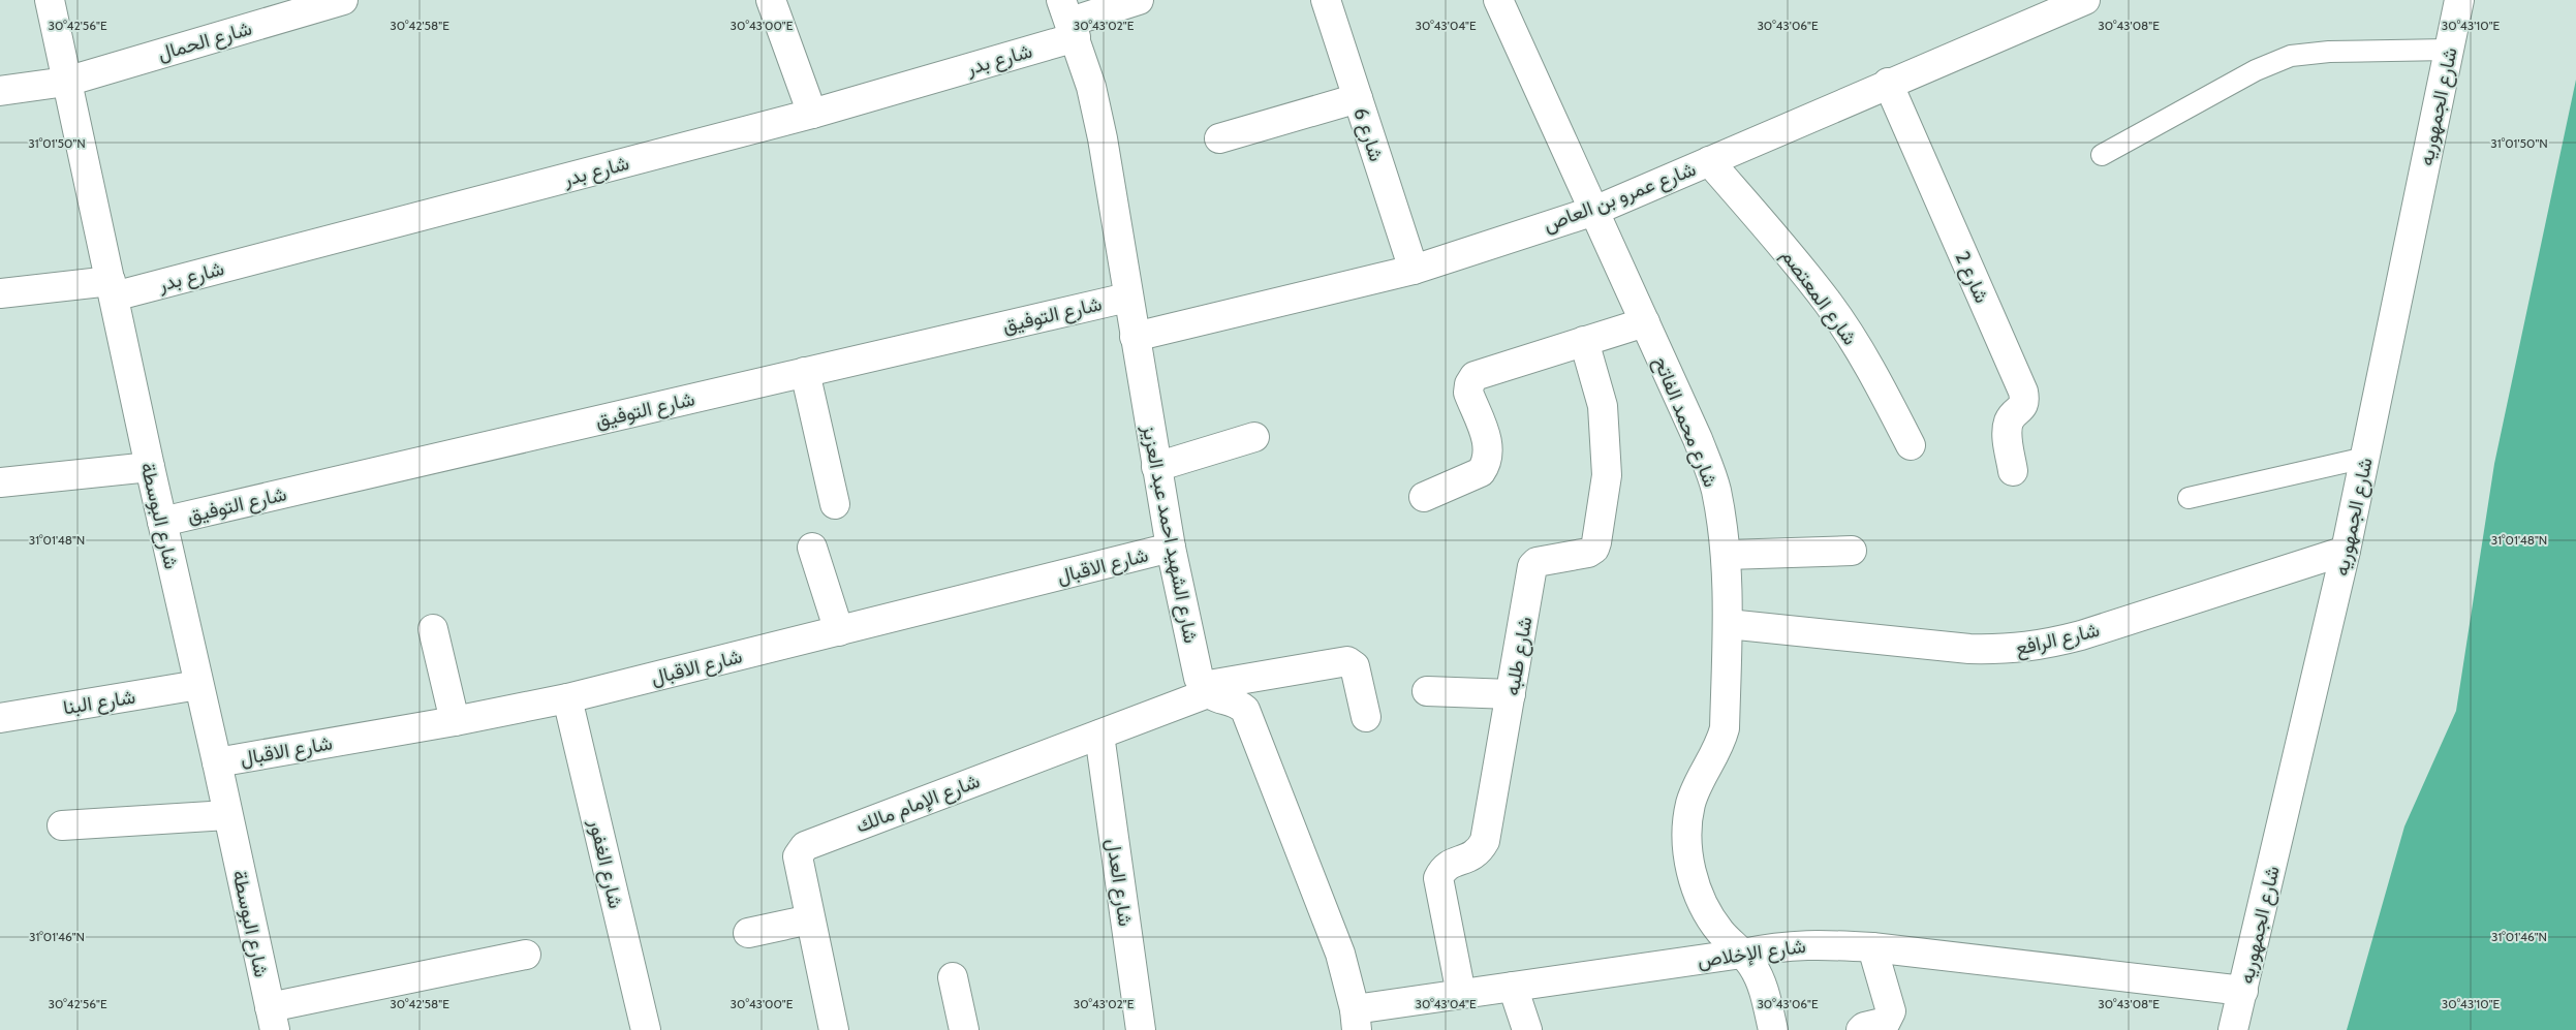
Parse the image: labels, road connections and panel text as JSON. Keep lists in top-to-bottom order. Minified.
{"streets":{"street":["شارع الحمال","شارع بدر","شارع الجمهوريه","شارع 6","شارع عمرو بن العاص","شارع 2","شارع المعتصم","شارع التوفيق","شارع محمد الفاتح","شارع البوسطة","شارع الشهيد احمد عبد العزيز","شارع الاقبال","شارع الرافع","شارع طلبه","شارع البنا","شارع الإمام مالك","شارع الغفور","شارع العدل","شارع الإخلاص"]},"crossings":[["شارع الحمال","شارع البوسطة"],["شارع بدر","شارع البوسطة"],["شارع بدر","شارع الشهيد احمد عبد العزيز"],["شارع الجمهوريه","شارع الرافع"],["شارع الجمهوريه","شارع الإخلاص"],["شارع 6","شارع عمرو بن العاص"],["شارع عمرو بن العاص","شارع 2"],["شارع عمرو بن العاص","شارع المعتصم"],["شارع عمرو بن العاص","شارع محمد الفاتح"],["شارع عمرو بن العاص","شارع الشهيد احمد عبد العزيز"],["شارع التوفيق","شارع البوسطة"],["شارع التوفيق","شارع الشهيد احمد عبد العزيز"],["شارع محمد الفاتح","شارع الرافع"],["شارع محمد الفاتح","شارع الإخلاص"],["شارع البوسطة","شارع الاقبال"],["شارع البوسطة","شارع البنا"],["شارع الشهيد احمد عبد العزيز","شارع الاقبال"],["شارع الشهيد احمد عبد العزيز","شارع الإمام مالك"],["شارع الاقبال","شارع الغفور"],["شارع طلبه","شارع الإخلاص"],["شارع الإمام مالك","شارع العدل"]],"coordinates":["30°42'56\"E","30°42'58\"E","30°43'00\"E","30°43'02\"E","30°43'04\"E","30°43'06\"E","30°43'08\"E","30°43'10\"E","31°01'50\"N","31°01'48\"N","31°01'46\"N"]}
